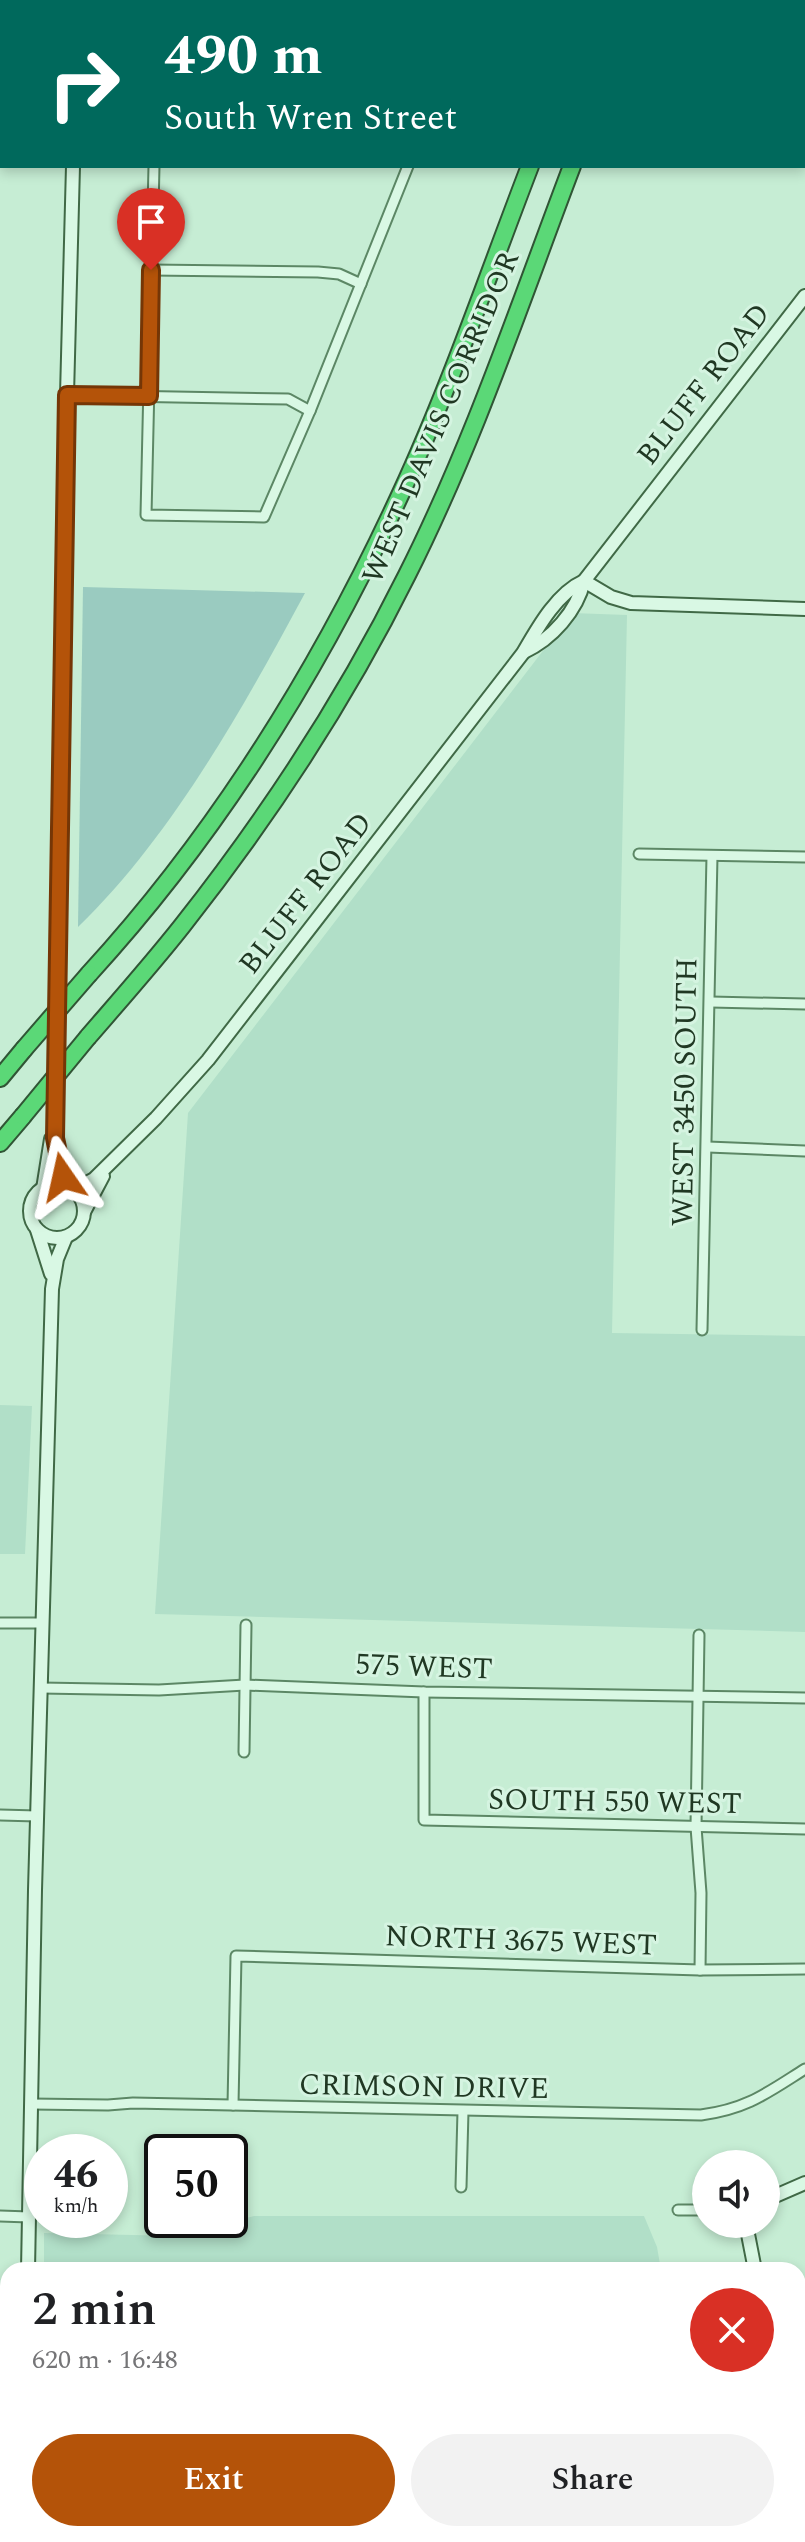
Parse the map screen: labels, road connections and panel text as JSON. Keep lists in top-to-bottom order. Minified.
{"streets":{"highway":["WEST DAVIS CORRIDOR"],"main road":["BLUFF ROAD"],"street":["WEST 3450 SOUTH","575 WEST","SOUTH 550 WEST","NORTH 3675 WEST","CRIMSON DRIVE"]},"crossings":[["575 WEST","SOUTH 550 WEST"],["NORTH 3675 WEST","CRIMSON DRIVE"]],"page":{"turn":["490 m","South Wren Street"],"speed":"46 km/h","limit":"50","heading":["2 min","620 m · 16:48"],"buttons":["Exit","Share"]}}
